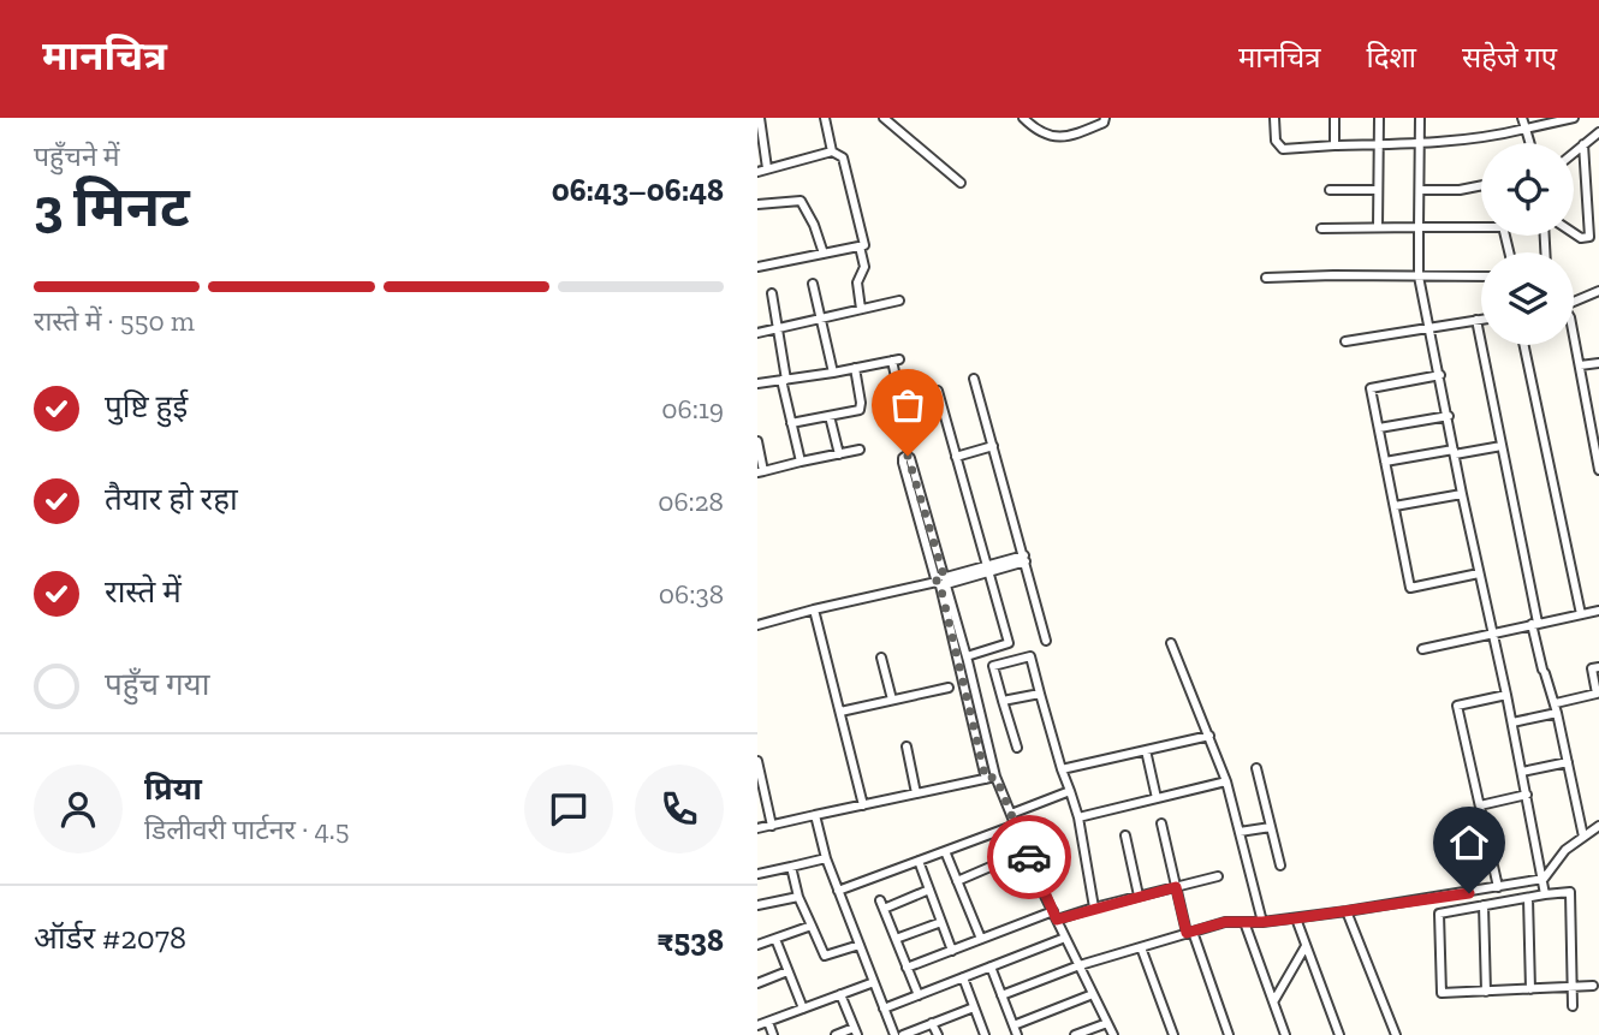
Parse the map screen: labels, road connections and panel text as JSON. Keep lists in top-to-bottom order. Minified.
{"page":{"header":"मानचित्र","nav":["मानचित्र","दिशा","सहेजे गए"],"heading":["3 मिनट","पहुँचने में","06:43–06:48"],"panel":["प्रिया","डिलीवरी पार्टनर · 4.5","ऑर्डर #2078","₹538"],"bar":"रास्ते में · 550 m","list":[["पुष्टि हुई","06:19"],["तैयार हो रहा","06:28"],["रास्ते में","06:38"],"पहुँच गया"]}}
